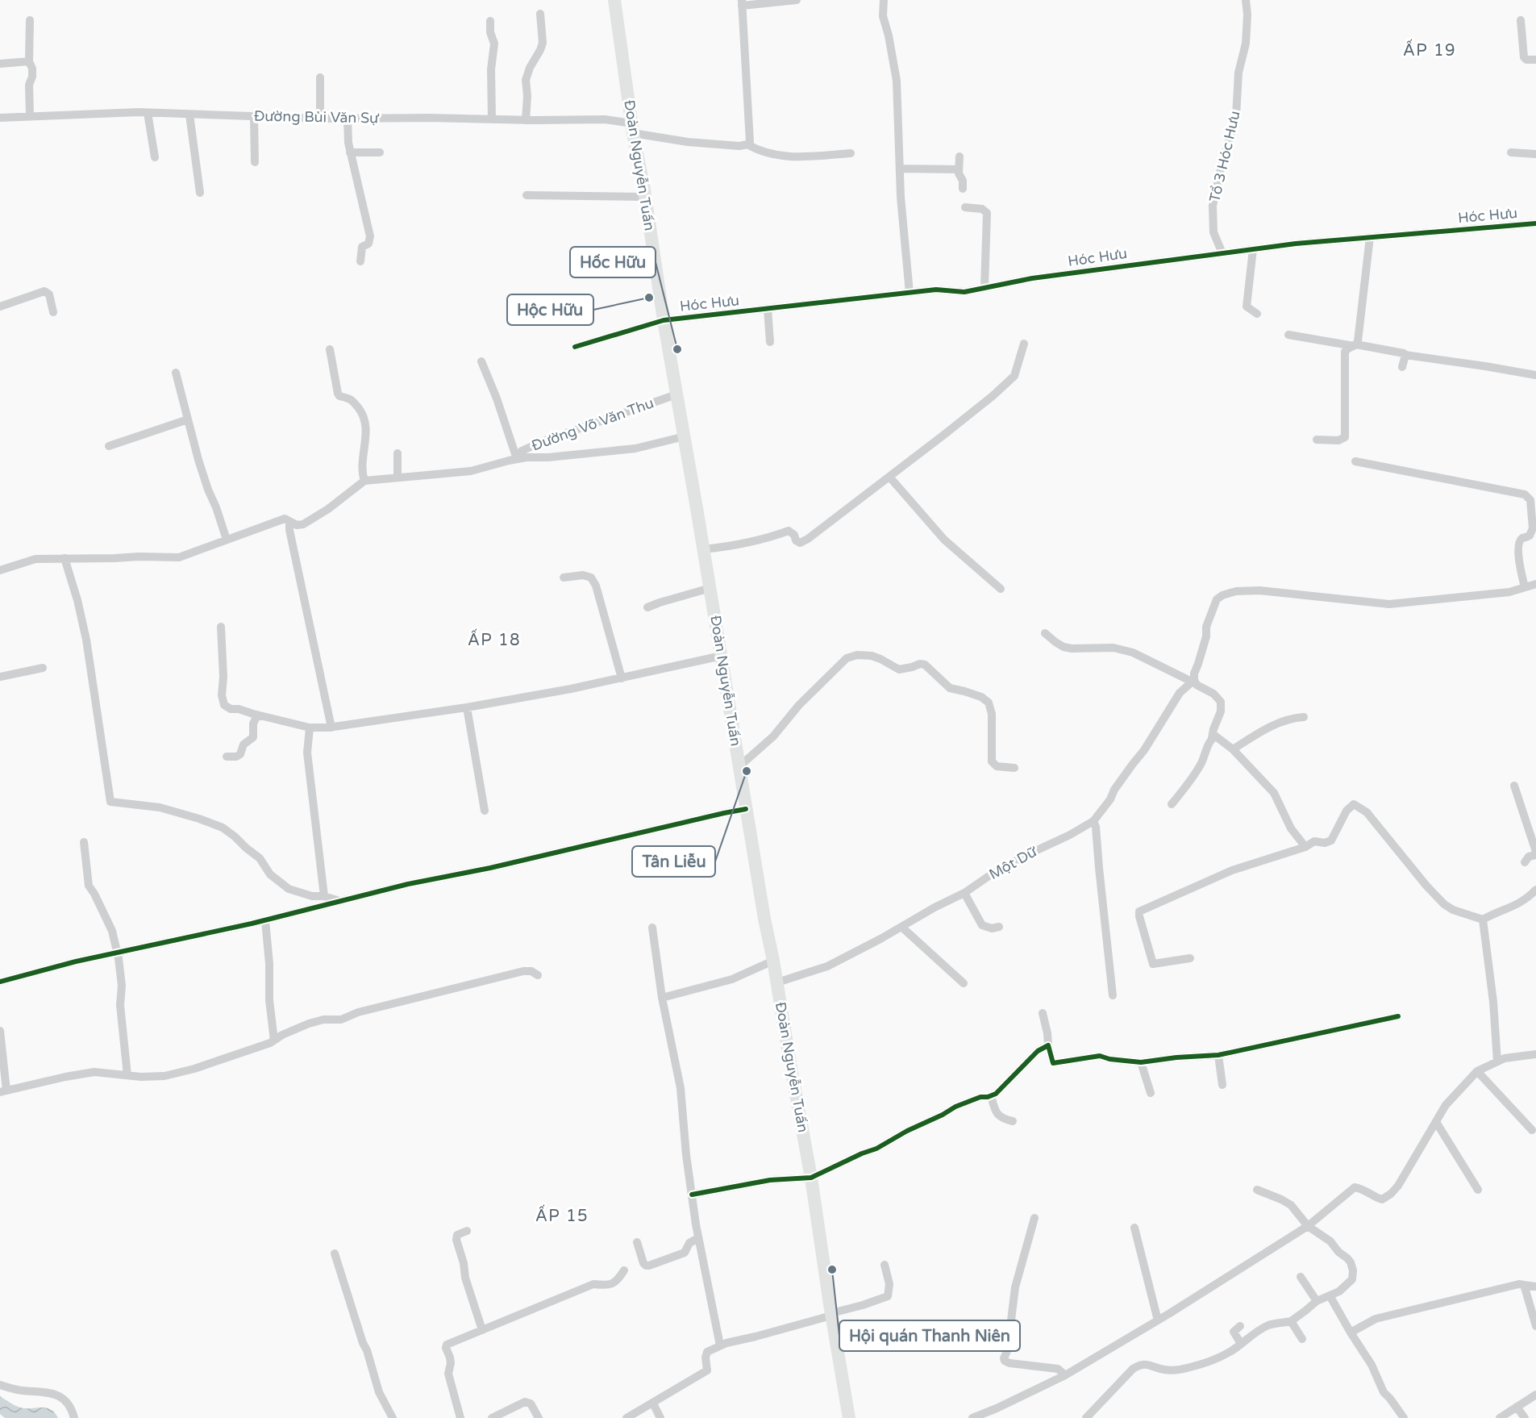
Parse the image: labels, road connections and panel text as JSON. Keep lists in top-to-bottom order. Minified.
{"streets":{"main road":["Đoàn Nguyễn Tuấn"],"street":["Đường Bùi Văn Sự","Tổ 3 Hóc Hưu","Hóc Hưu","Đường Võ Văn Thu","Một Dữ"]},"crossings":[["Đường Bùi Văn Sự","Đoàn Nguyễn Tuấn"],["Tổ 3 Hóc Hưu","Hóc Hưu"],["Đoàn Nguyễn Tuấn","Hóc Hưu"],["Đoàn Nguyễn Tuấn","Đường Võ Văn Thu"],["Đoàn Nguyễn Tuấn","Một Dữ"]],"districts":["ẤP 19","ẤP 18","ẤP 15"],"places":["Hộc Hữu","Hốc Hữu","Tân Liễu","Hội quán Thanh Niên"]}
